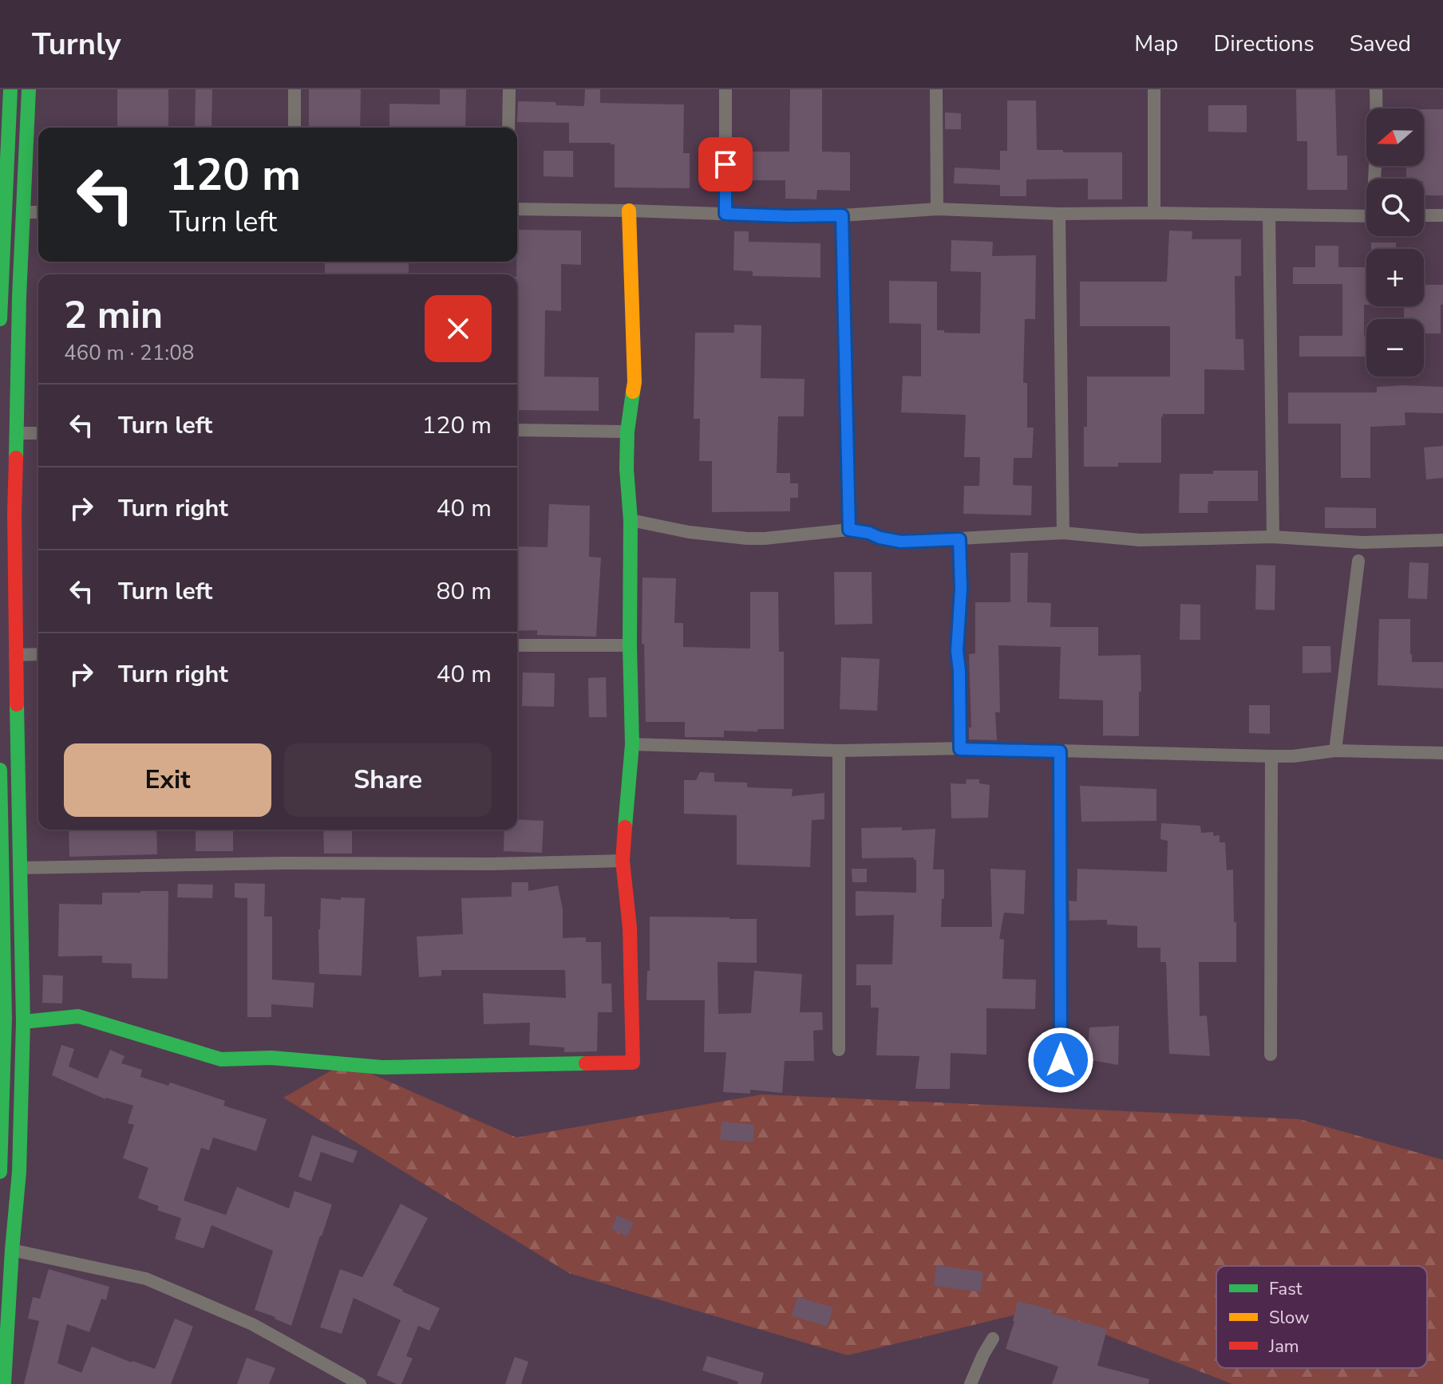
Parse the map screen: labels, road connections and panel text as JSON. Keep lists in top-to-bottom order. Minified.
{"legend":["Fast","Slow","Jam"],"north":"left","page":{"header":"Turnly","nav":["Map","Directions","Saved"],"map_buttons":["+","−"],"turn":["120 m","Turn left"],"heading":["2 min","460 m · 21:08"],"list":[{"name":"Turn left","value":"120 m"},{"name":"Turn right","value":"40 m"},{"name":"Turn left","value":"80 m"},{"name":"Turn right","value":"40 m"}],"buttons":["Exit","Share"]}}
